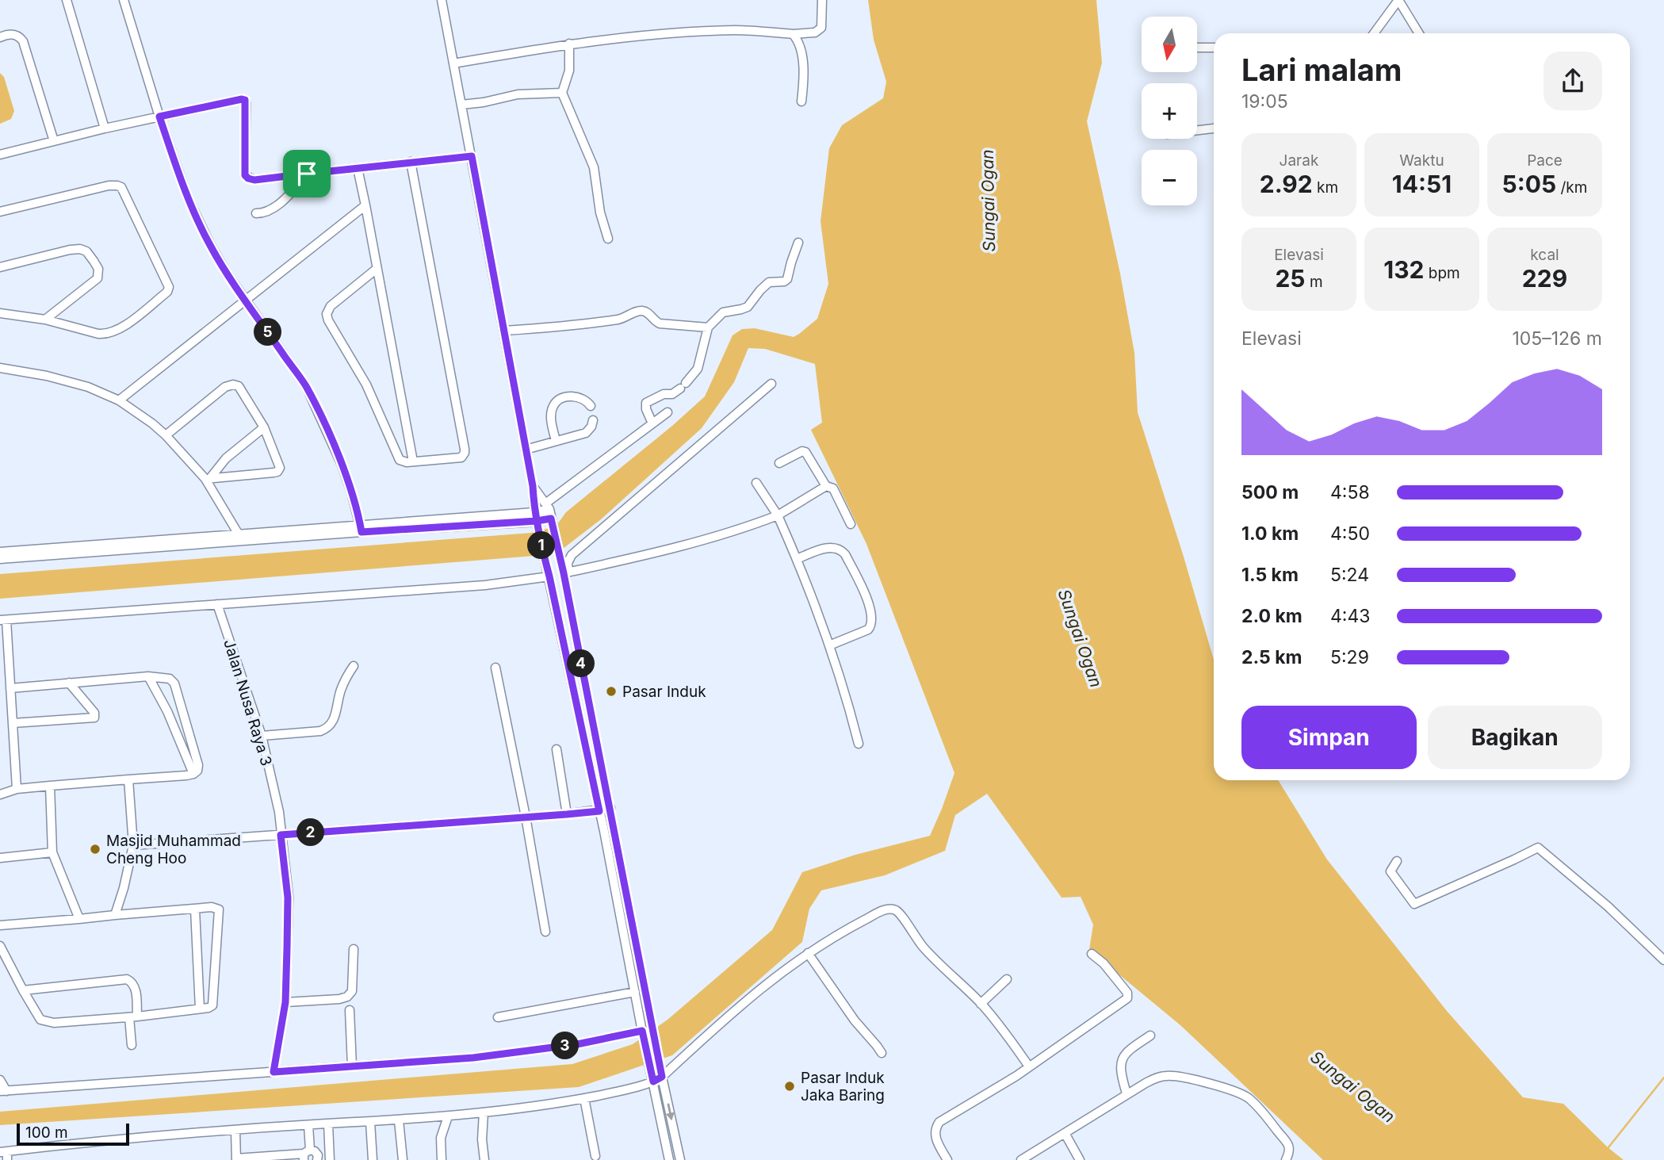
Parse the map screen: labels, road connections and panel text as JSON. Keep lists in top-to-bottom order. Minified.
{"streets":{"street":["Jalan Nusa Raya 3"]},"water":["Sungai Ogan"],"places":["Pasar Induk","Masjid Muhammad Cheng Hoo","Pasar Induk Jaka Baring"],"scale_bar":"100 m","north":"bottom","page":{"map_buttons":["+","−"],"heading":["Lari malam","19:05"],"stats":[["Jarak","2.92 km"],["Waktu","14:51"],["Pace","5:05 /km"],["Elevasi","25 m"],["132 bpm"],["kcal","229"]],"chart":["Elevasi","105–126 m"],"pins":["5","1","4","2","3"],"list":[{"name":"500 m","note":"4:58"},{"name":"1.0 km","note":"4:50"},{"name":"1.5 km","note":"5:24"},{"name":"2.0 km","note":"4:43"},{"name":"2.5 km","note":"5:29"}],"buttons":["Simpan","Bagikan"],"scale":"100 m"}}
